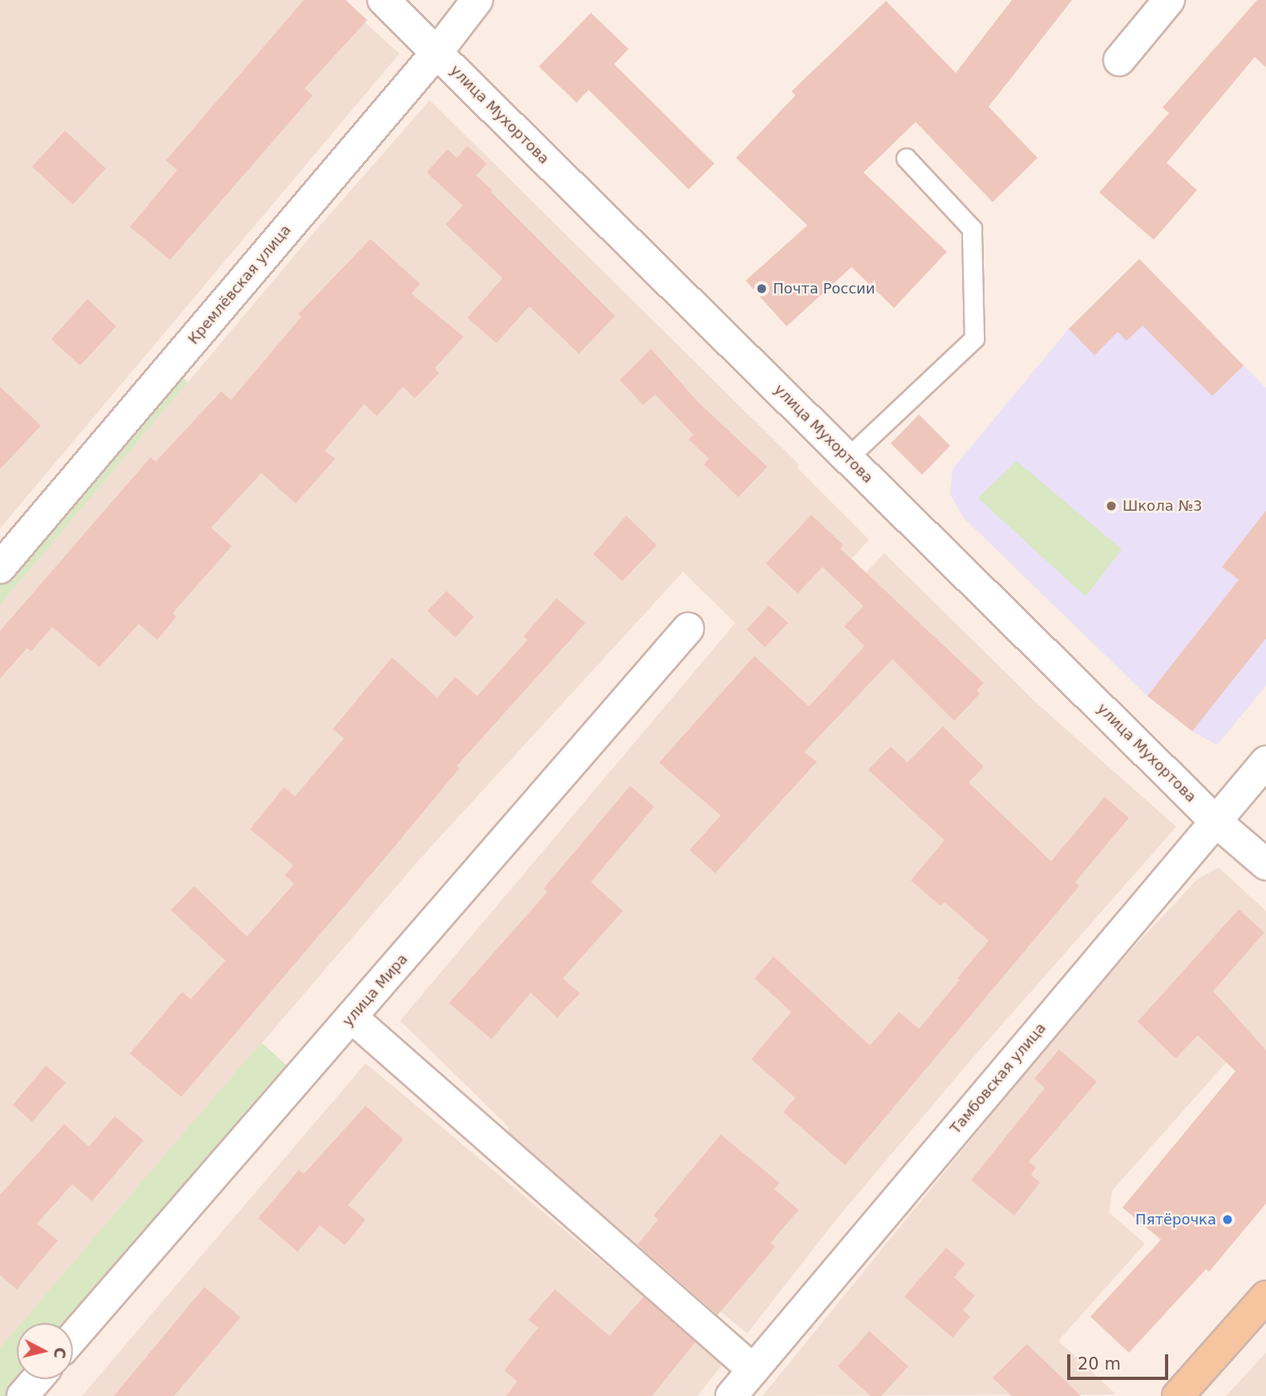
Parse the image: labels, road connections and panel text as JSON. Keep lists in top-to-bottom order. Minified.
{"streets":{"street":["улица Мухортова","Кремлёвская улица","улица Мира","Тамбовская улица"]},"crossings":[["улица Мухортова","Кремлёвская улица"],["улица Мухортова","Тамбовская улица"]],"places":["Почта России","Школа №3","Пятёрочка"],"scale_bar":"20 m","north":"right"}
